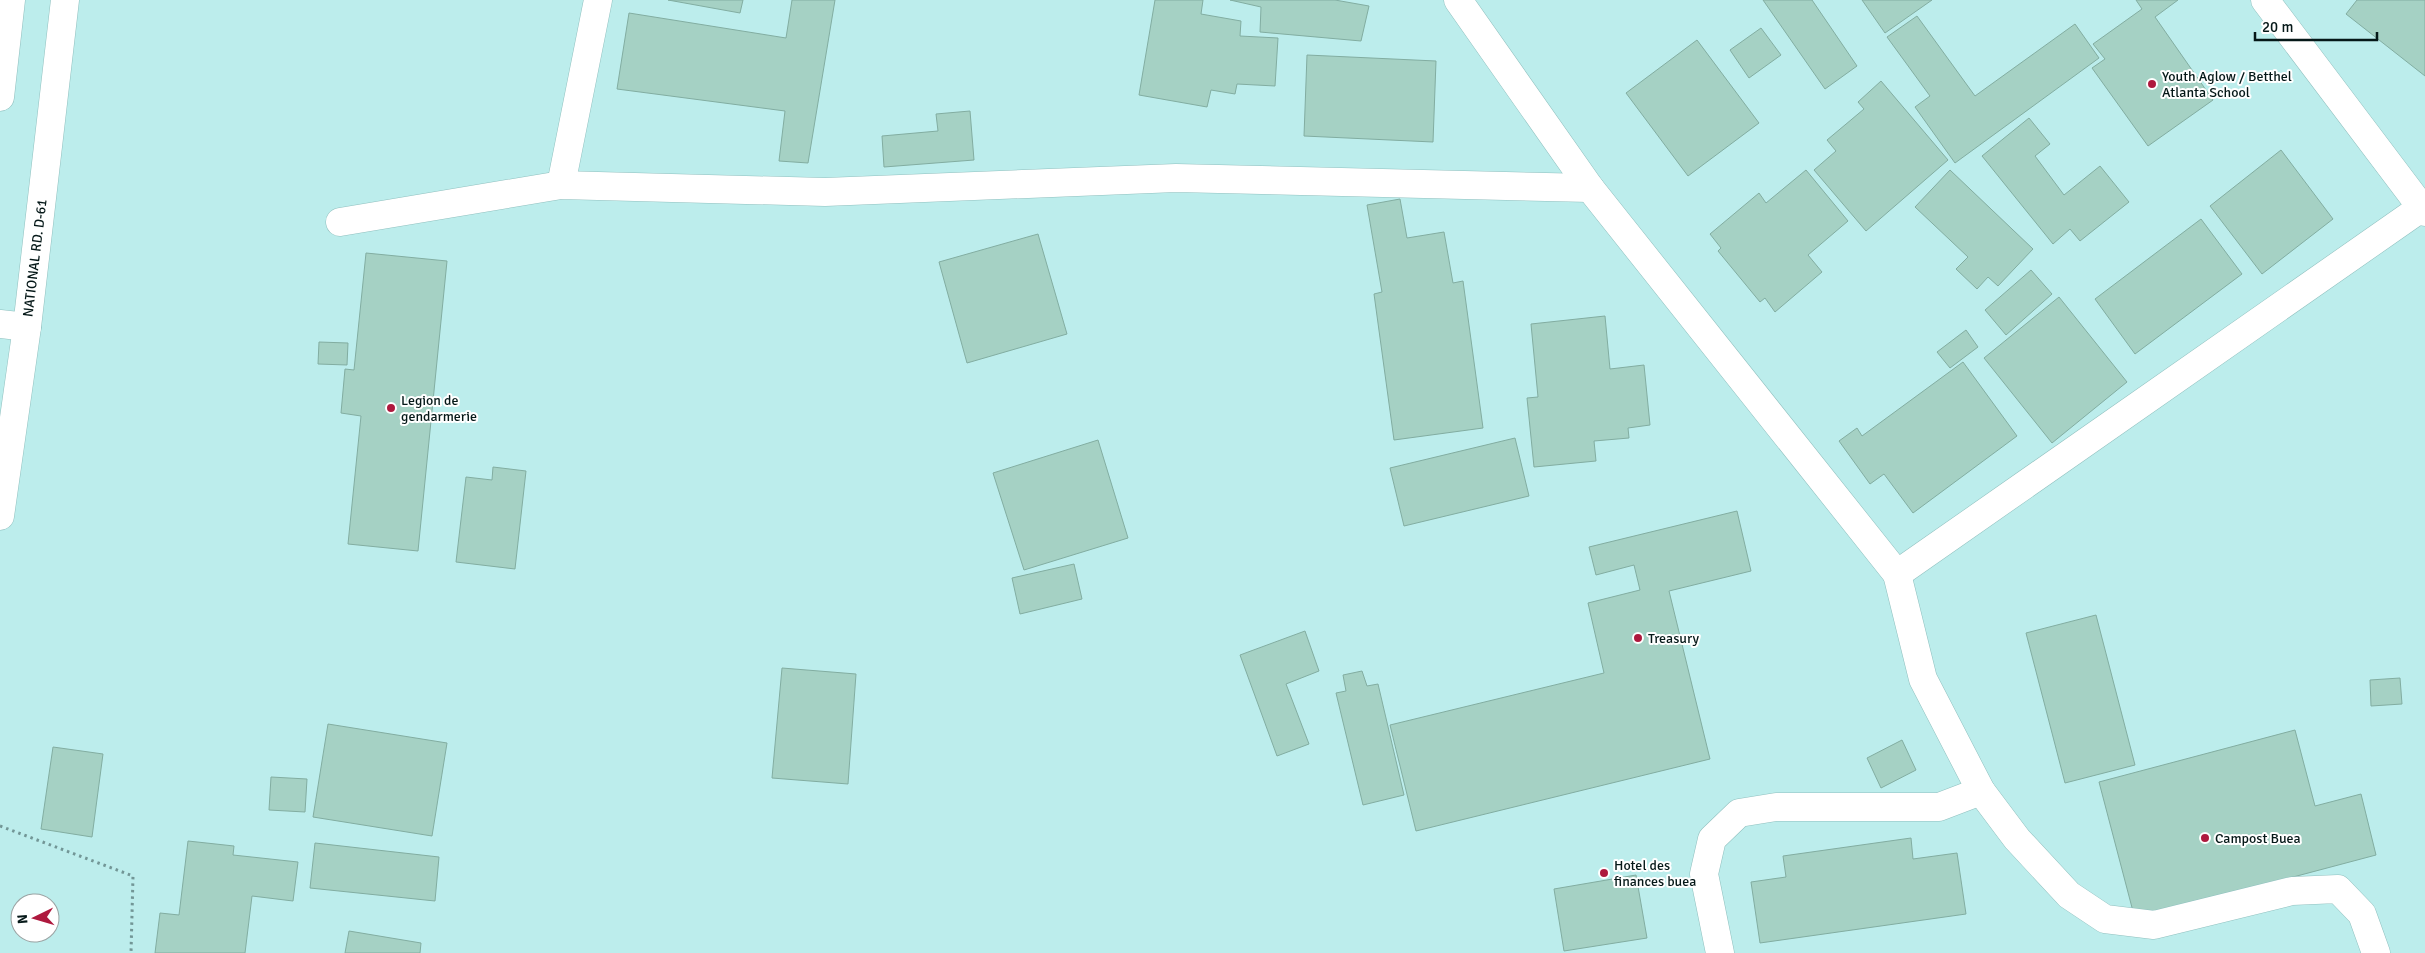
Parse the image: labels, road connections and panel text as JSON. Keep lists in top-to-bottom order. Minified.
{"streets":{"main road":["NATIONAL RD. D-61"]},"places":["Youth Aglow / Betthel Atlanta School","Legion de gendarmerie","Treasury","Campost Buea","Hotel des finances buea"],"scale_bar":"20 m","north":"left"}
